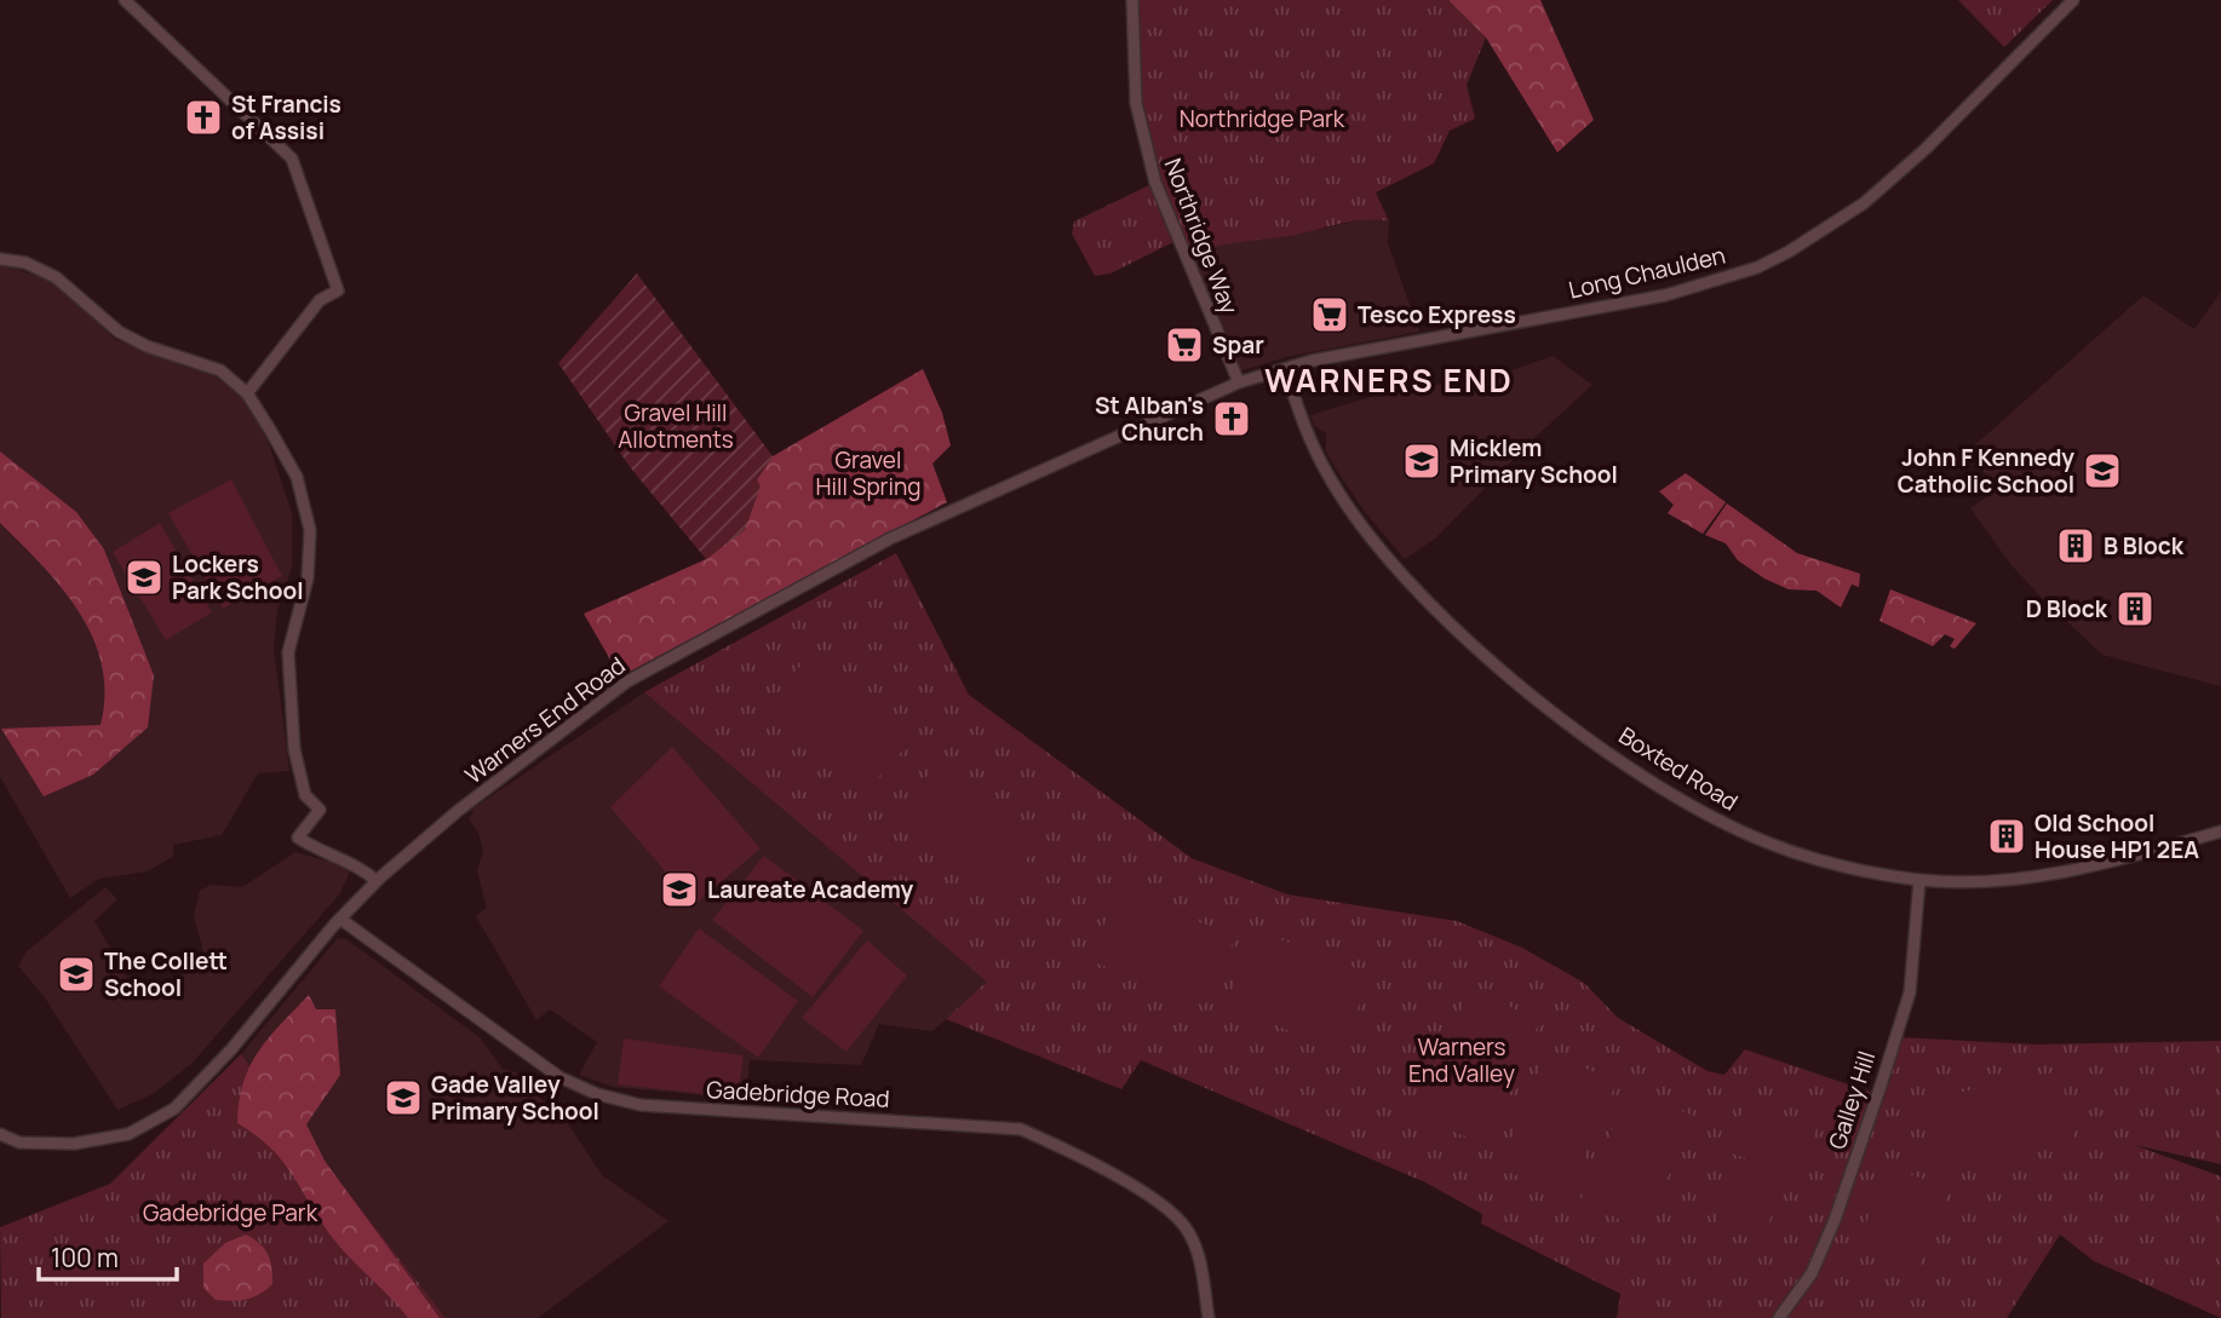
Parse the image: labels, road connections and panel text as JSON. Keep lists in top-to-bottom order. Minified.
{"streets":{"street":["Northridge Way","Long Chaulden","Warners End Road","Boxted Road","Gadebridge Road","Galley Hill"]},"crossings":[["Northridge Way","Long Chaulden"],["Northridge Way","Warners End Road"],["Long Chaulden","Warners End Road"],["Long Chaulden","Boxted Road"],["Warners End Road","Gadebridge Road"],["Boxted Road","Galley Hill"]],"districts":["WARNERS END"],"parks":["Northridge Park","Gravel Hill Allotments","Gravel Hill Spring","Warners End Valley","Gadebridge Park"],"places":{"church":["St Francis of Assisi","St Alban's Church"],"supermarket":["Tesco Express","Spar"],"school or university":["Micklem Primary School","John F Kennedy Catholic School","Lockers Park School","Laureate Academy","The Collett School","Gade Valley Primary School"],"building":["B Block","D Block","Old School House HP1 2EA"]},"scale_bar":"100 m"}
